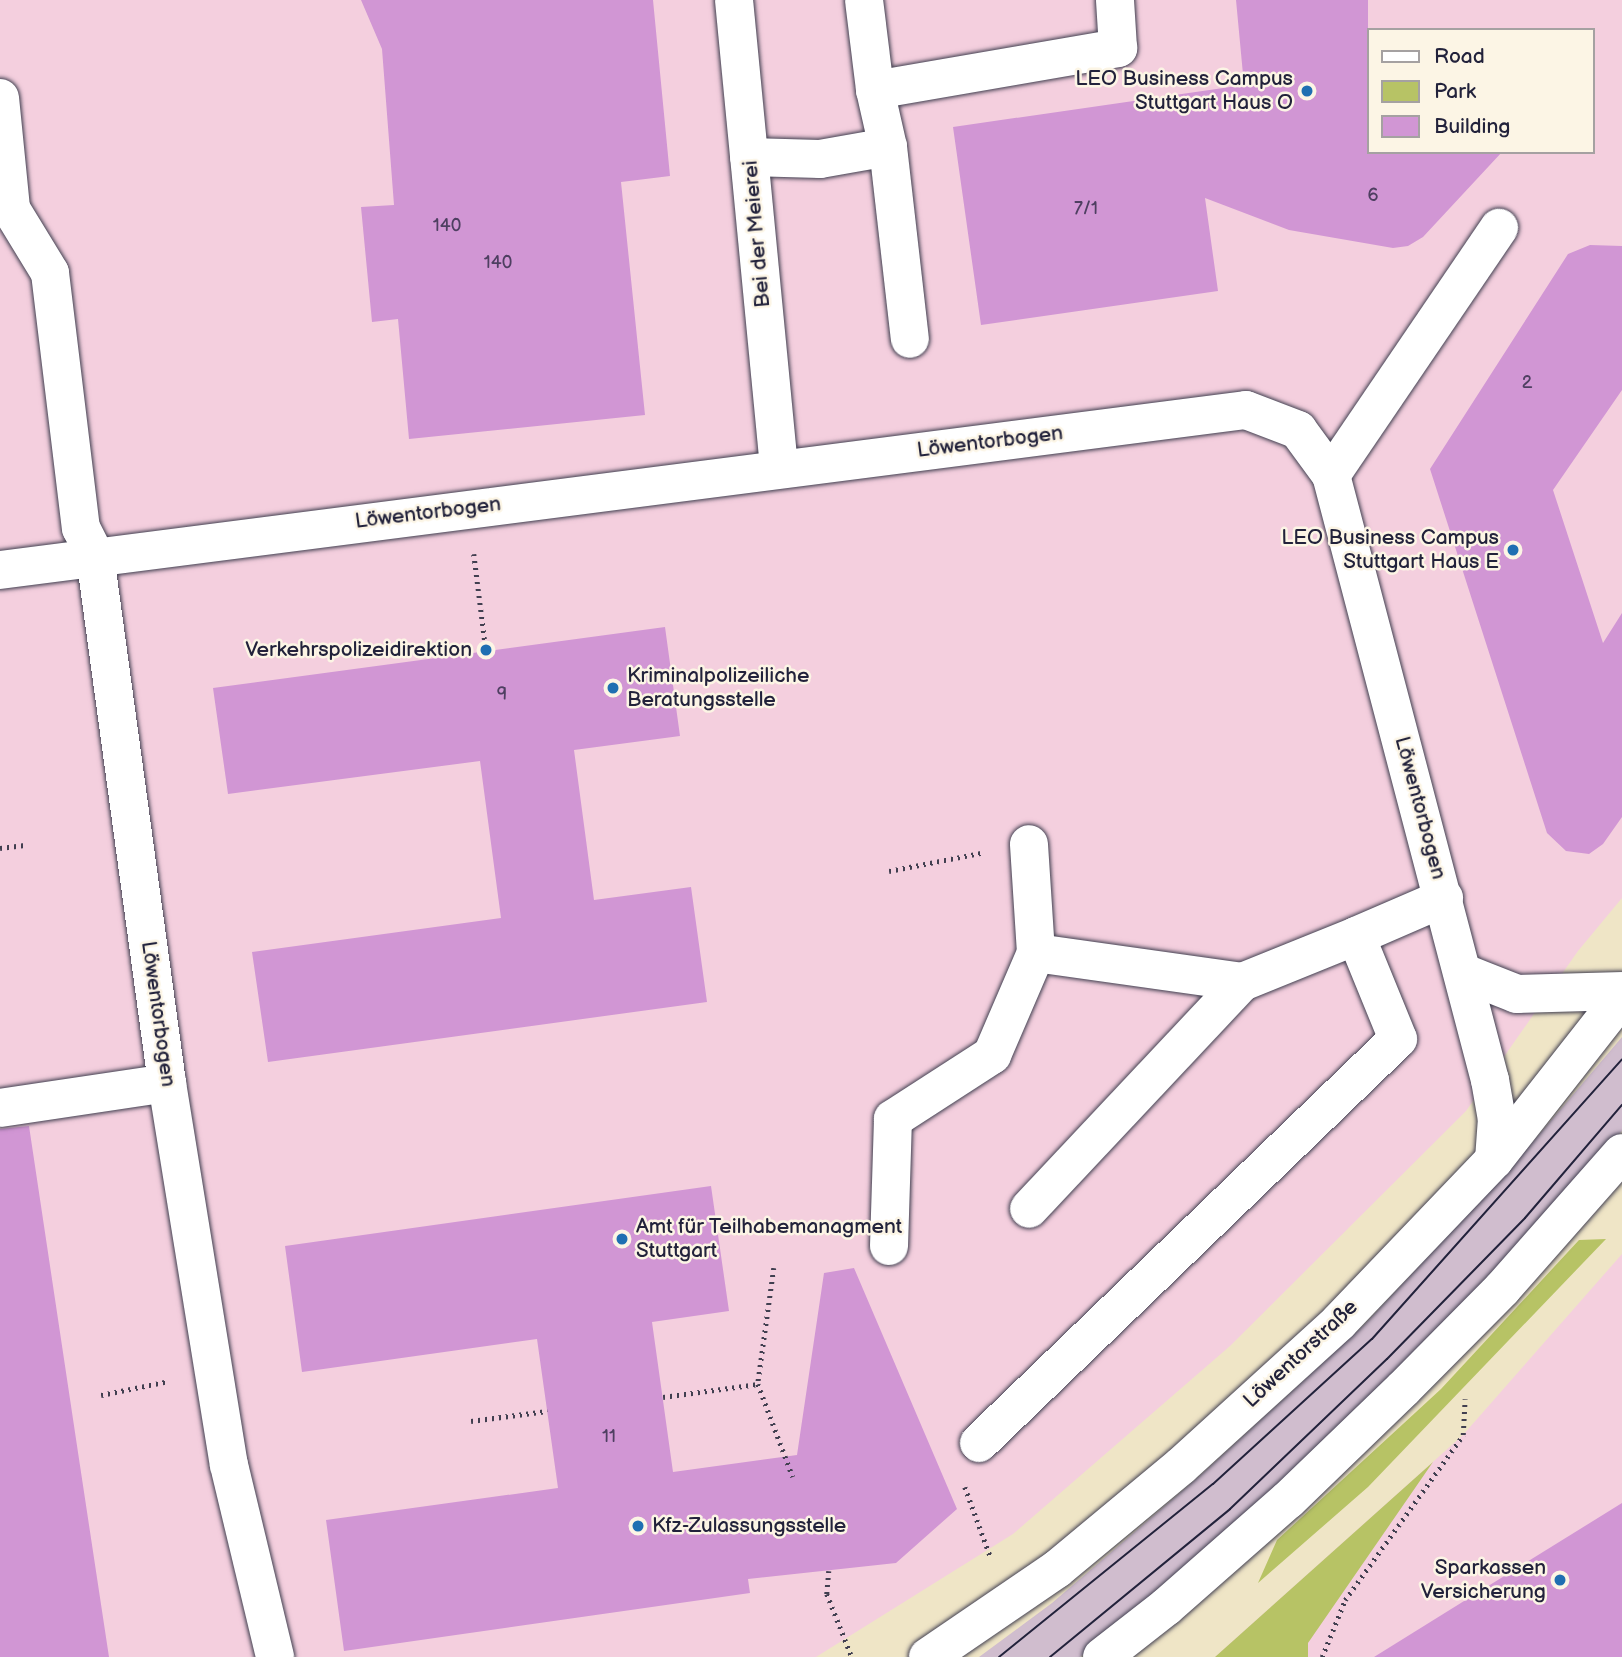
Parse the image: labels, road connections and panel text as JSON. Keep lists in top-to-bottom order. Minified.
{"streets":{"street":["Bei der Meierei","Löwentorbogen","Löwentorstraße"]},"crossings":[["Bei der Meierei","Löwentorbogen"],["Löwentorbogen","Löwentorstraße"]],"places":["LEO Business Campus Stuttgart Haus O","LEO Business Campus Stuttgart Haus E","Verkehrspolizeidirektion","Kriminalpolizeiliche Beratungsstelle","Amt für Teilhabemanagment Stuttgart","Kfz-Zulassungsstelle","Sparkassen Versicherung"],"house_numbers":["6","7/1","140","140","2","9","11"],"legend":["Road","Park","Building"]}
